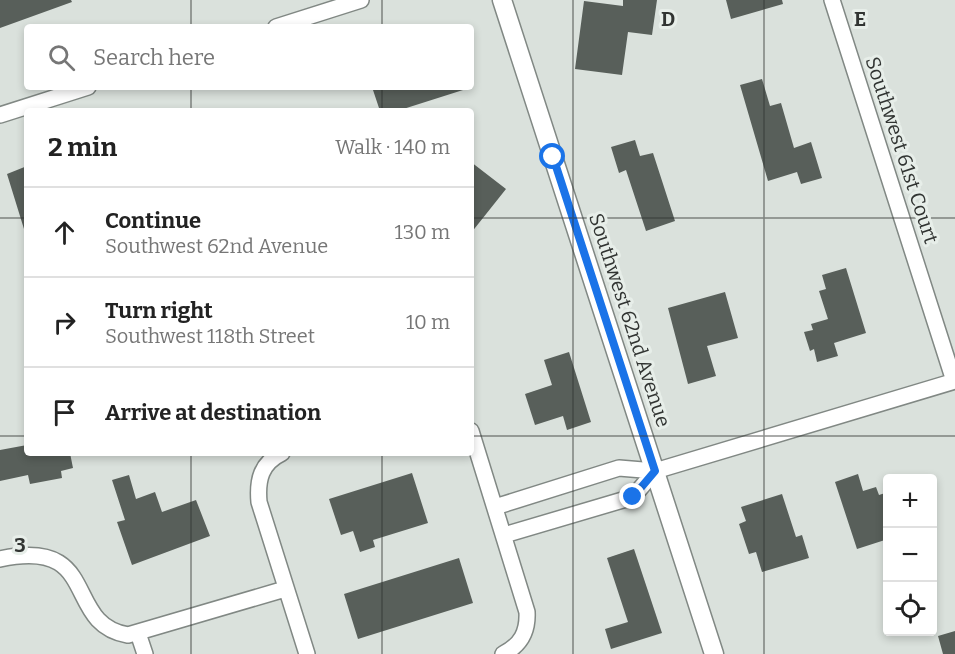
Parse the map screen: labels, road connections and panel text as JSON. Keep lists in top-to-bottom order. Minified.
{"streets":{"street":["Southwest 61st Court","Southwest 62nd Avenue"]},"page":{"search":"Search here","heading":["2 min","Walk · 140 m"],"list":[["Continue","Southwest 62nd Avenue","130 m"],["Turn right","Southwest 118th Street","10 m"],"Arrive at destination"],"map_buttons":["+","−"]},"grid":{"columns":["D","E"],"rows":["3"]}}
